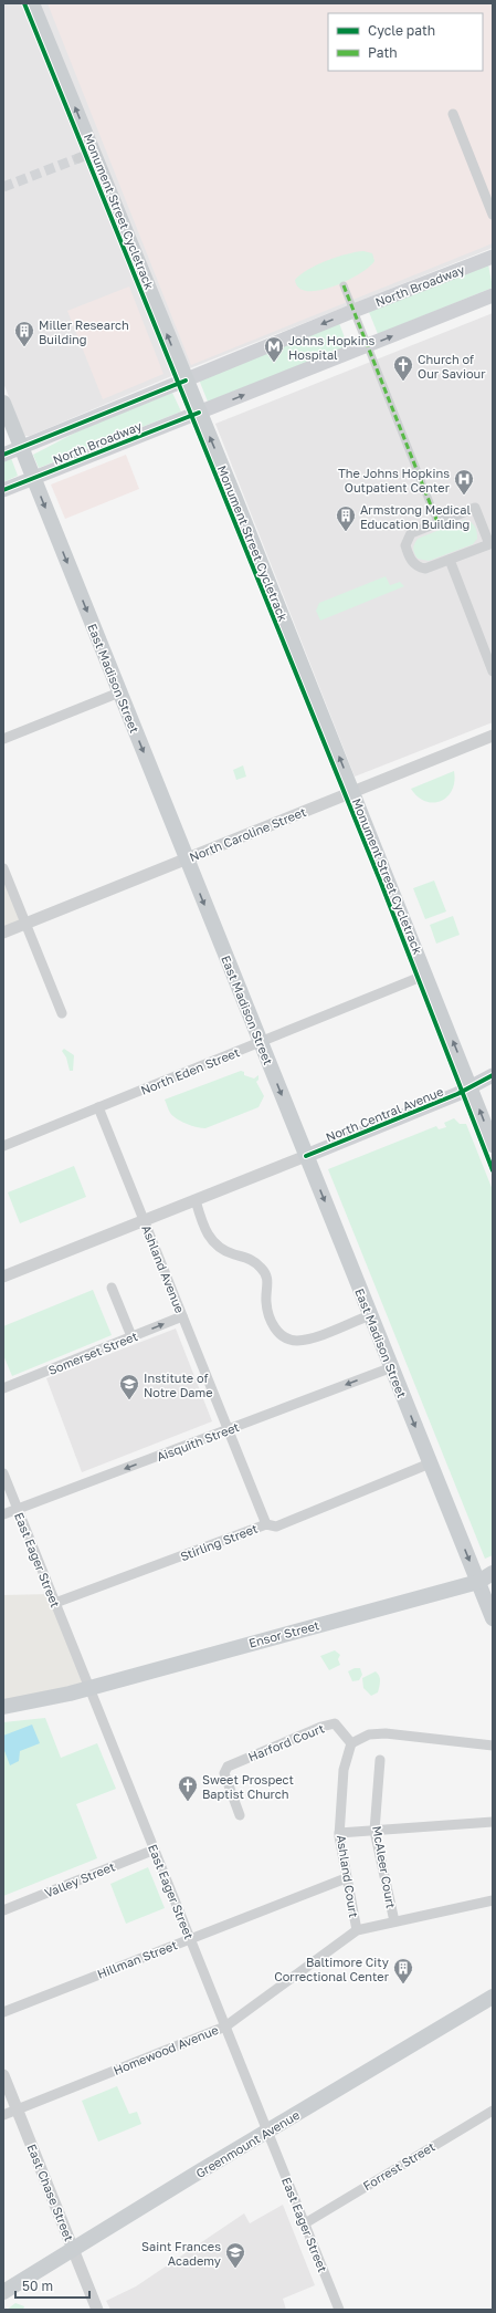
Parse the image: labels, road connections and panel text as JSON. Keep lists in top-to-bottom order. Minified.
{"streets":{"main road":["North Broadway","East Madison Street","North Central Avenue","Ensor Street","Greenmount Avenue"],"street":["North Caroline Street","North Eden Street","Ashland Avenue","Somerset Street","Aisquith Street","Stirling Street","East Eager Street","Harford Court","McAleer Court","Ashland Court","Valley Street","Hillman Street","Homewood Avenue","Forrest Street","East Chase Street"],"cycle path":["Monument Street Cycletrack"]},"crossings":[["North Broadway","East Madison Street"],["East Madison Street","North Caroline Street"],["East Madison Street","North Eden Street"],["East Madison Street","North Central Avenue"],["East Madison Street","Aisquith Street"],["East Madison Street","Stirling Street"],["East Madison Street","Ensor Street"],["North Eden Street","Ashland Avenue"],["North Central Avenue","Ashland Avenue"],["Ashland Avenue","Somerset Street"],["Ashland Avenue","Aisquith Street"],["Aisquith Street","East Eager Street"],["Stirling Street","East Eager Street"],["East Eager Street","Ensor Street"],["East Eager Street","Valley Street"],["East Eager Street","Hillman Street"],["East Eager Street","Homewood Avenue"],["East Eager Street","Greenmount Avenue"],["East Eager Street","Forrest Street"],["Harford Court","Ashland Court"],["Ashland Court","Hillman Street"],["Ashland Court","Homewood Avenue"],["Homewood Avenue","East Chase Street"],["Greenmount Avenue","East Chase Street"]],"one_way":["East Madison Street","Aisquith Street"],"places":{"building":["Miller Research Building","Armstrong Medical Education Building","Baltimore City Correctional Center"],"metro station":["Johns Hopkins Hospital"],"church":["Church of Our Saviour","Sweet Prospect Baptist Church"],"hospital":["The Johns Hopkins Outpatient Center"],"school or university":["Institute of Notre Dame","Saint Frances Academy"]},"legend":["Cycle path","Path"],"scale_bar":"50 m"}
